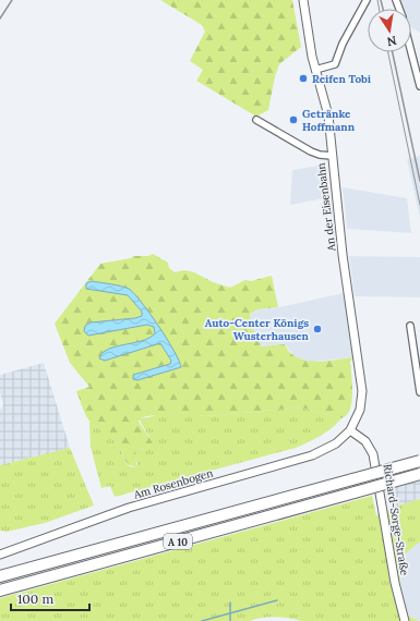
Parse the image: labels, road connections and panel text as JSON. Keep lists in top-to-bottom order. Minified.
{"streets":{"highway":["A 10"],"main road":["An der Eisenbahn","Am Rosenbogen","Richard-Sorge-Straße"]},"crossings":[["An der Eisenbahn","Am Rosenbogen"],["An der Eisenbahn","Richard-Sorge-Straße"],["Am Rosenbogen","Richard-Sorge-Straße"]],"places":["Reifen Tobi","Getränke Hoffmann","Auto-Center Königs Wusterhausen"],"scale_bar":"100 m","north":"bottom"}
